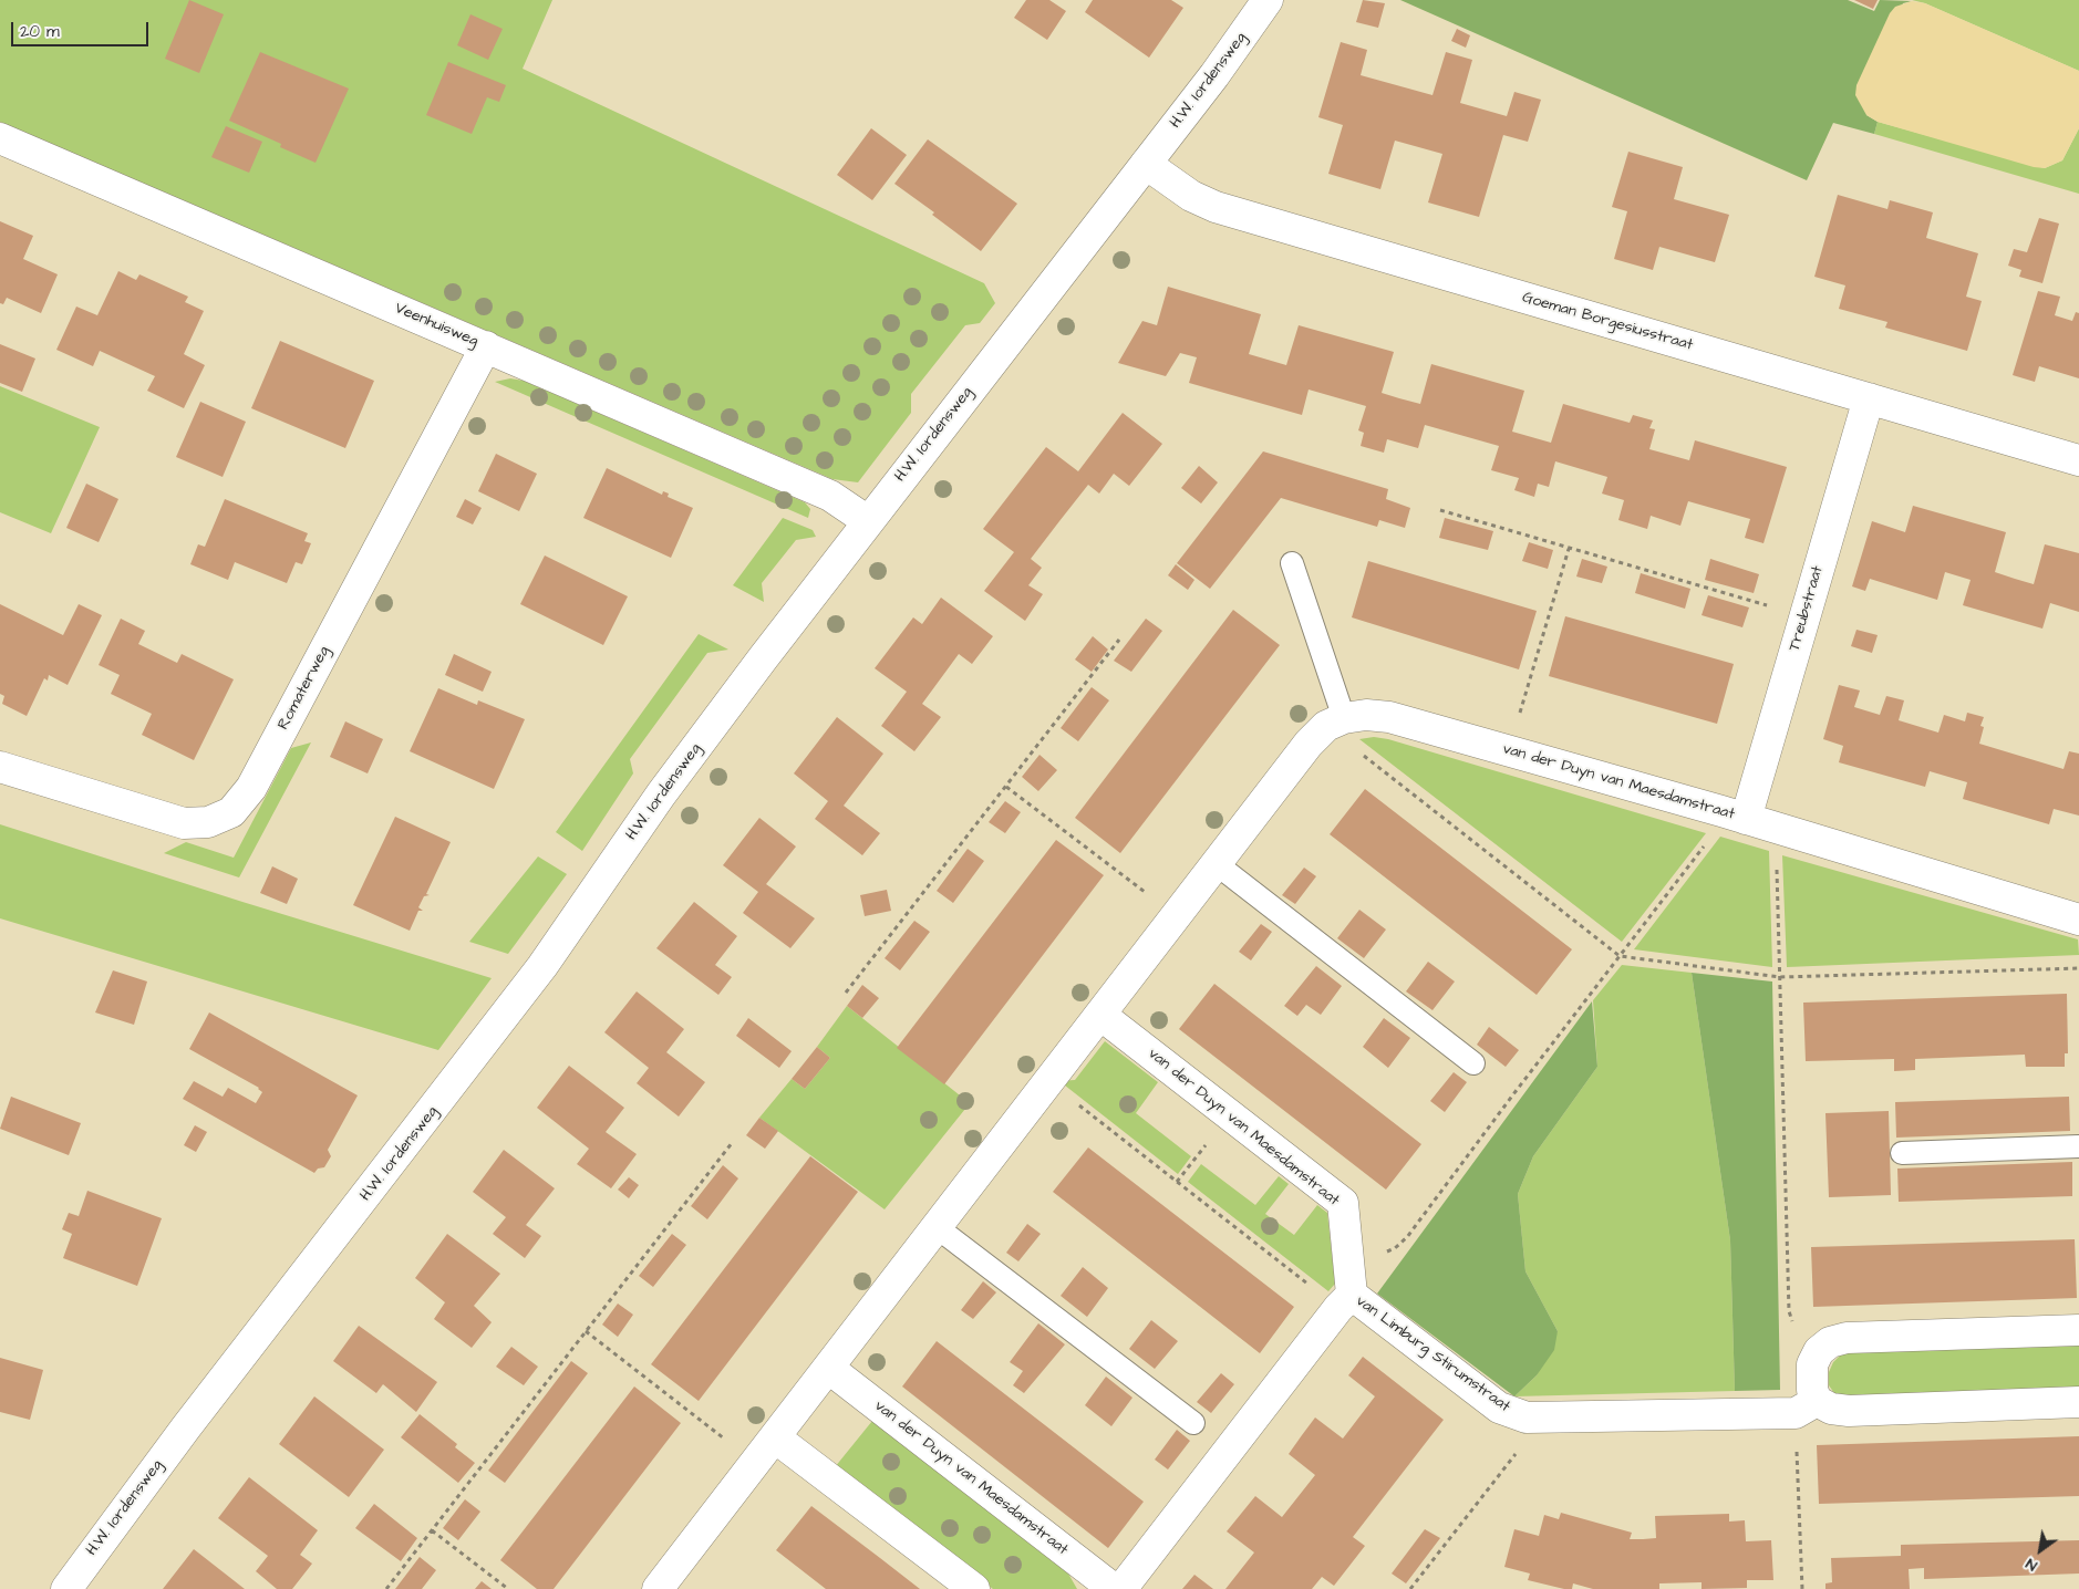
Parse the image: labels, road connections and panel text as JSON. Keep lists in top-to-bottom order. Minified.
{"streets":{"street":["H.W. Iordensweg","Goeman Borgesiusstraat","Veenhuisweg","Treubstraat","Romaterweg","van der Duyn van Maesdamstraat","van Limburg Stirumstraat"]},"crossings":[["H.W. Iordensweg","Goeman Borgesiusstraat"],["H.W. Iordensweg","Veenhuisweg"],["Goeman Borgesiusstraat","Treubstraat"],["Veenhuisweg","Romaterweg"],["Treubstraat","van der Duyn van Maesdamstraat"],["van der Duyn van Maesdamstraat","van Limburg Stirumstraat"]],"scale_bar":"20 m","north":"bottom left"}
